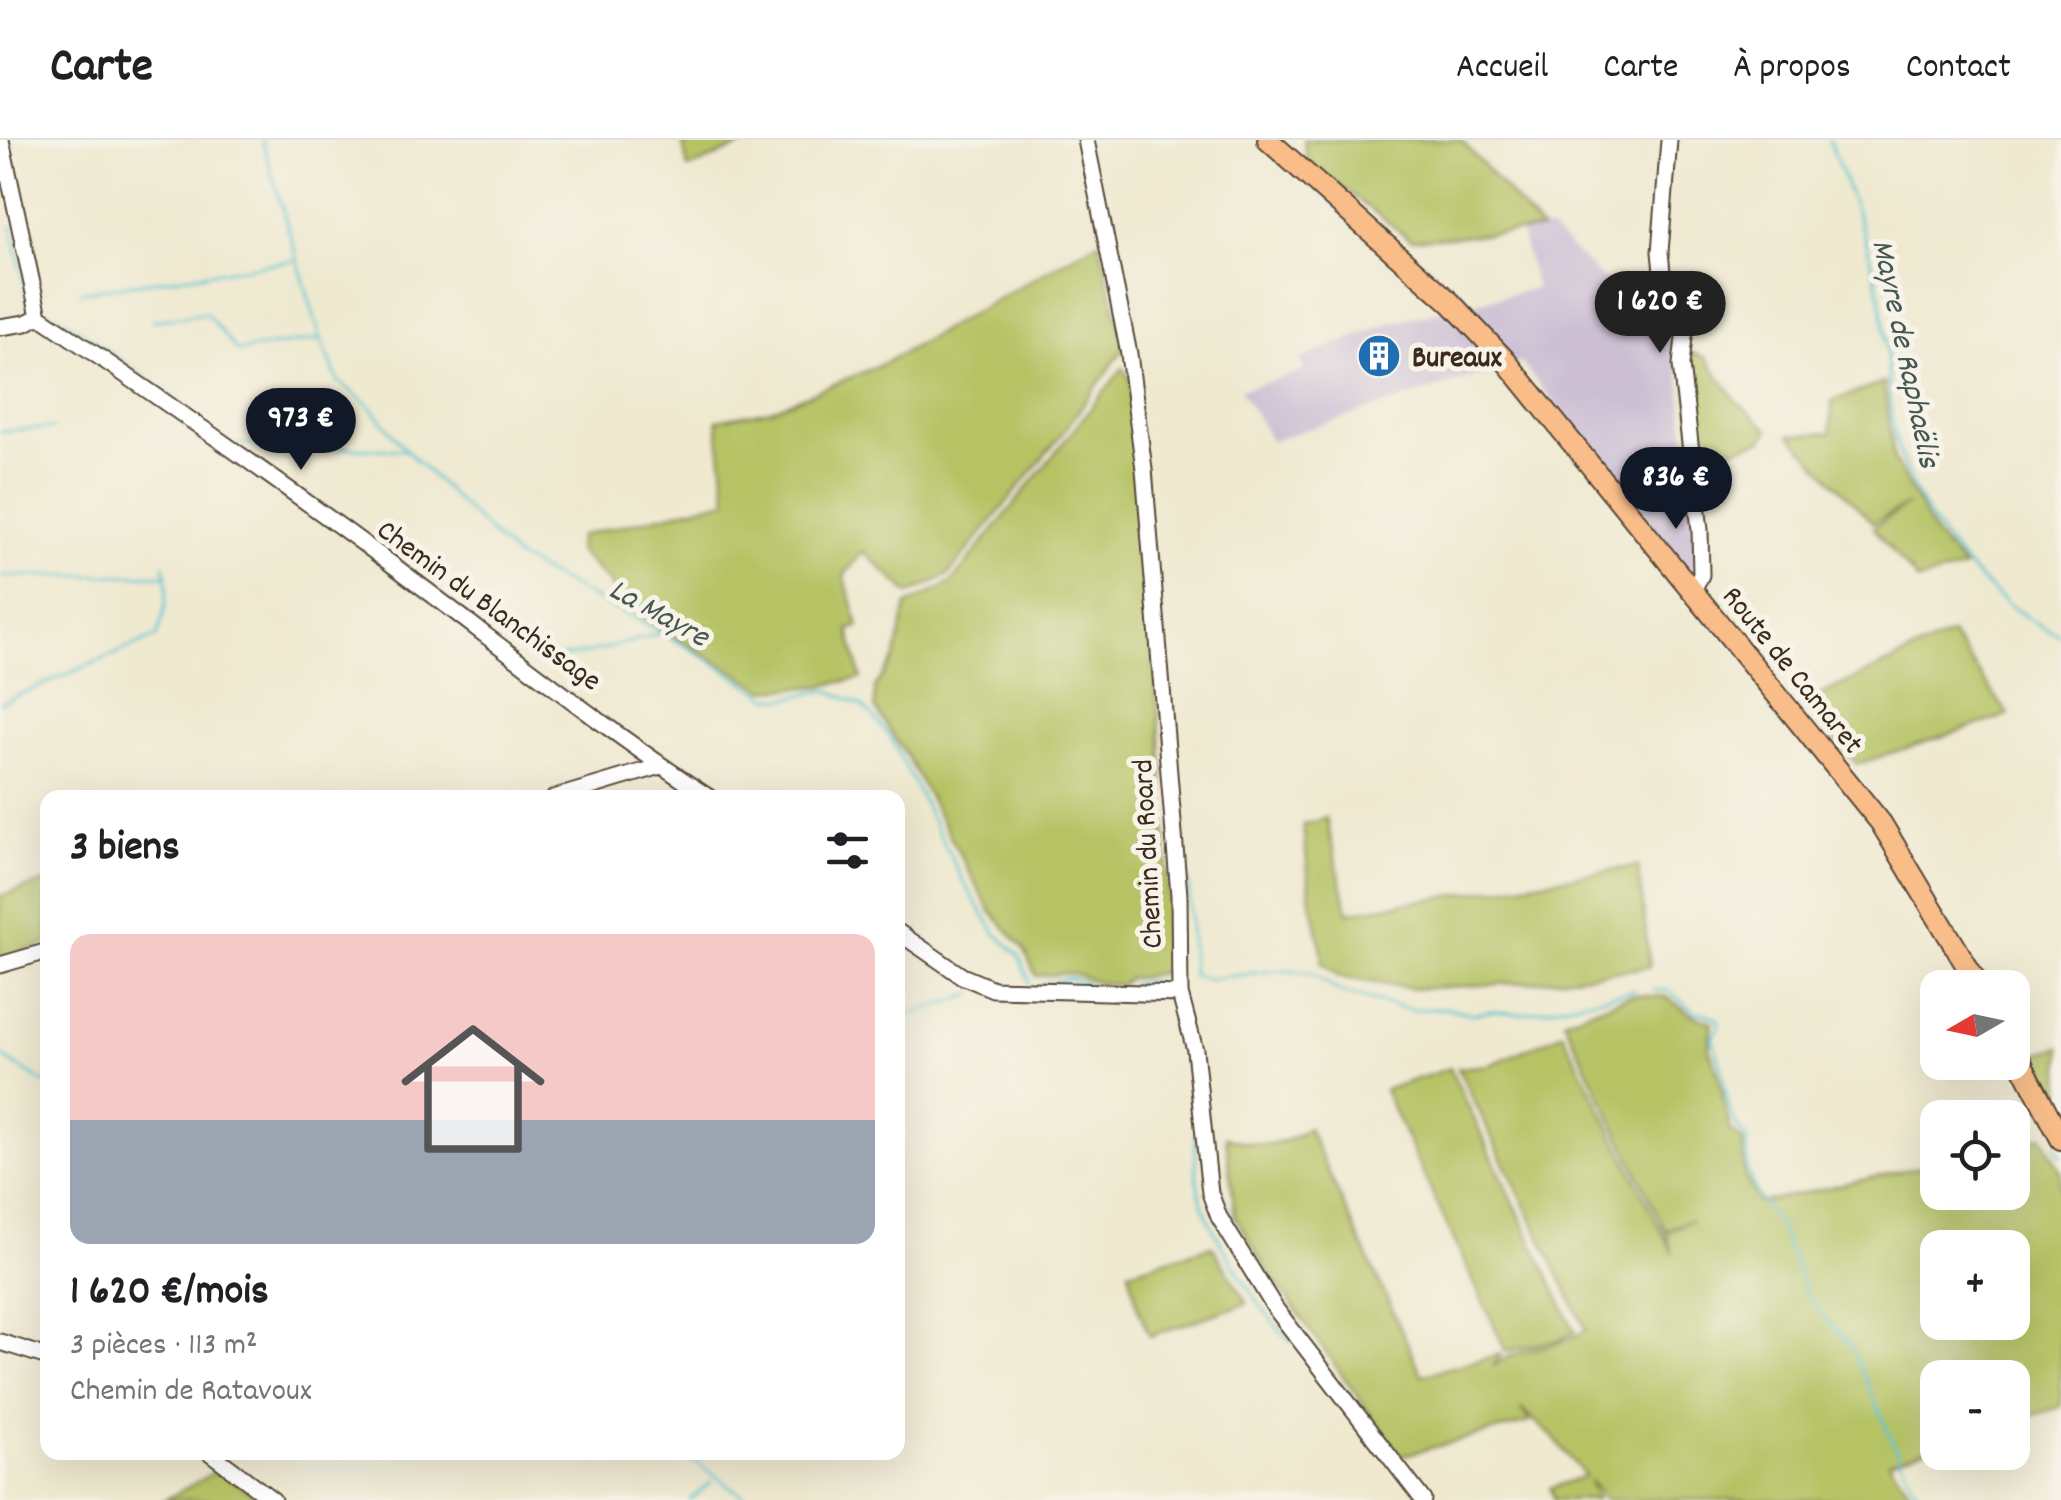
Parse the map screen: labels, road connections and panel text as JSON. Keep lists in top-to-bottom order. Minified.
{"streets":{"main road":["Route de Camaret"],"street":["Chemin du Blanchissage","Chemin du Roard"]},"water":["Mayre de Raphaëlis","La Mayre"],"places":{"building":["Bureaux"]},"north":"left","page":{"header":"Carte","nav":["Accueil","Carte","À propos","Contact"],"price":["1 620 €","973 €","836 €"],"heading":"3 biens","list":[{"name":"1 620 €/mois","note":"3 pièces · 113 m² · Chemin de Ratavoux"}],"map_buttons":["+","−"]}}
